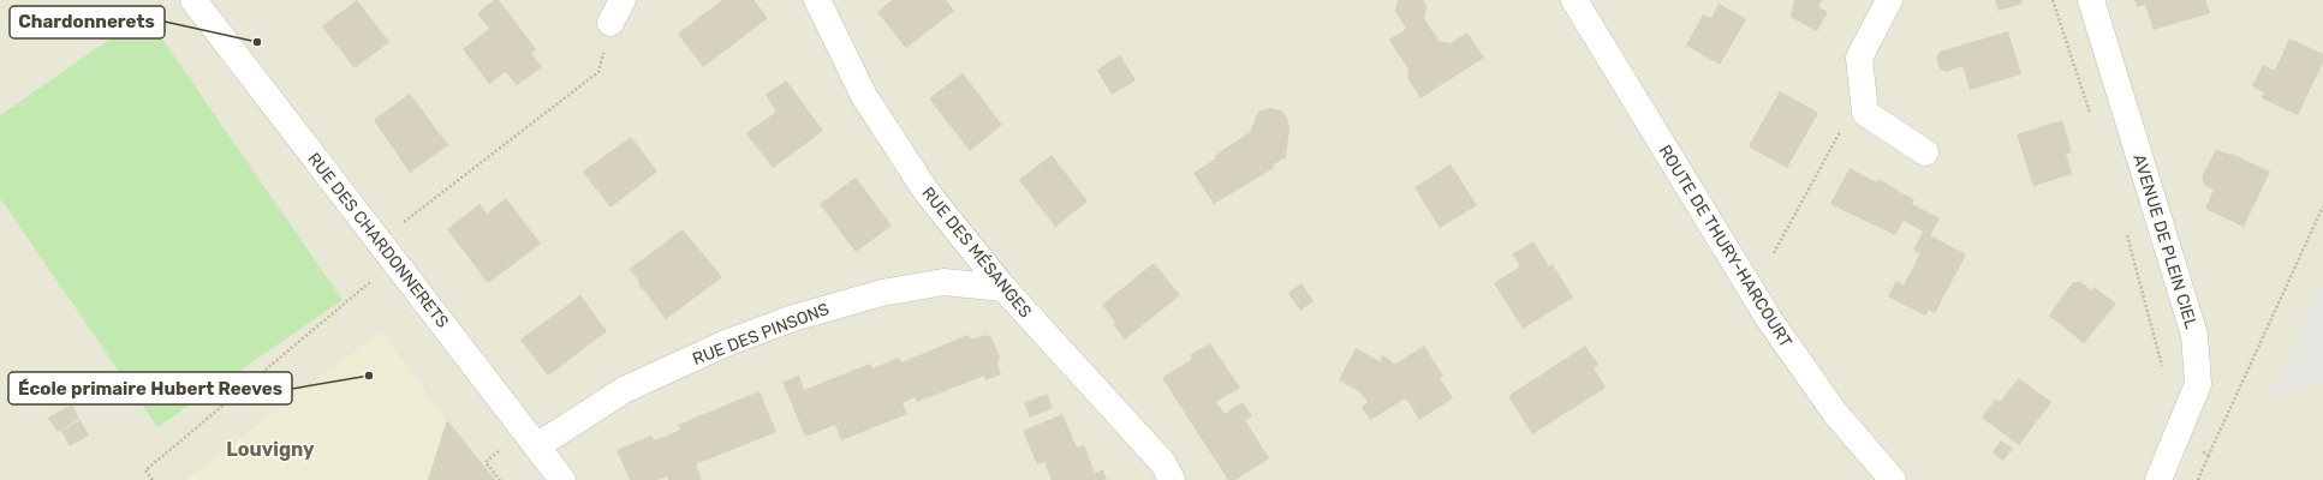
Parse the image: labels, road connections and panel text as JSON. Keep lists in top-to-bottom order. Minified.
{"streets":{"street":["RUE DES CHARDONNERETS","AVENUE DE PLEIN CIEL","ROUTE DE THURY-HARCOURT","RUE DES MÉSANGES","RUE DES PINSONS"]},"crossings":[["RUE DES CHARDONNERETS","RUE DES PINSONS"],["RUE DES MÉSANGES","RUE DES PINSONS"]],"districts":["Louvigny"],"places":["Chardonnerets","École primaire Hubert Reeves"]}
